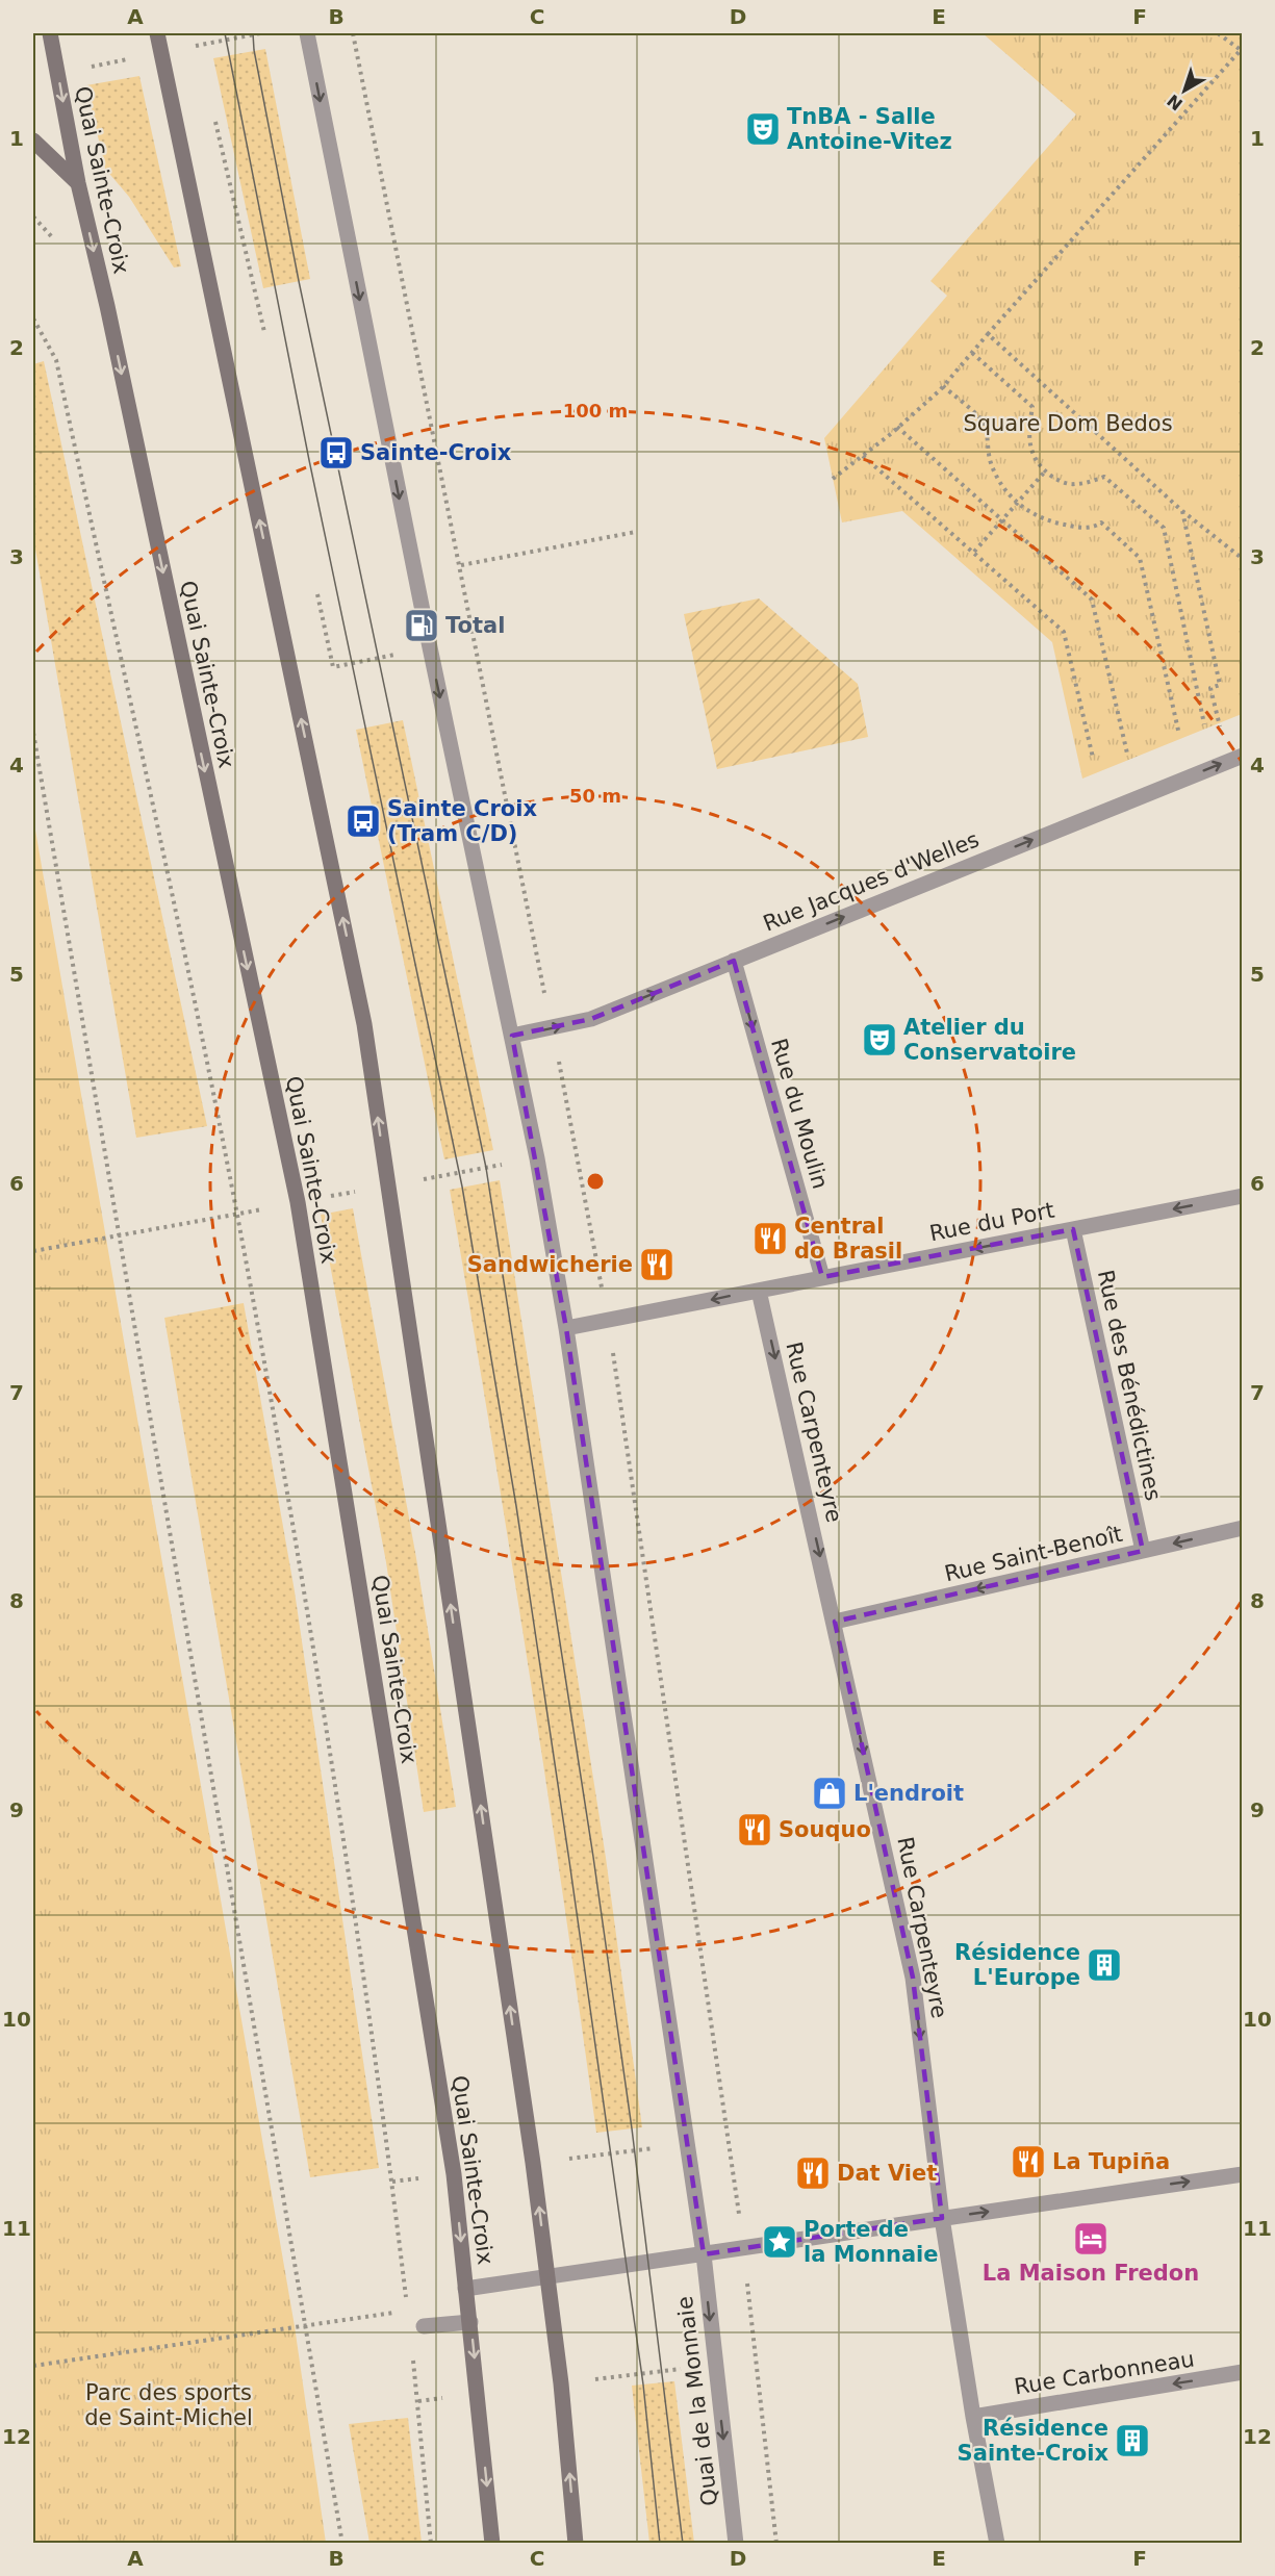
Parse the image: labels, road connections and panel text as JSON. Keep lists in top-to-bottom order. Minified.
{"streets":{"main road":["Quai Sainte-Croix"],"street":["Rue Jacques d'Welles","Rue du Moulin","Rue du Port","Rue des Bénédictines","Rue Carpenteyre","Rue Saint-Benoît","Rue Carbonneau","Quai de la Monnaie"]},"crossings":[["Quai Sainte-Croix","Rue Carpenteyre"],["Quai Sainte-Croix","Quai de la Monnaie"],["Rue Jacques d'Welles","Rue du Moulin"],["Rue du Moulin","Rue du Port"],["Rue du Port","Rue des Bénédictines"],["Rue du Port","Rue Carpenteyre"],["Rue des Bénédictines","Rue Saint-Benoît"],["Rue Carpenteyre","Rue Saint-Benoît"],["Rue Carpenteyre","Rue Carbonneau"]],"one_way":["Rue Jacques d'Welles","Rue du Moulin","Rue du Port","Rue Carpenteyre","Rue Saint-Benoît","Rue Carbonneau","Quai de la Monnaie"],"parks":["Square Dom Bedos","Parc des sports de Saint-Michel"],"places":{"theatre":["TnBA - Salle Antoine-Vitez","Atelier du Conservatoire"],"bus stop":["Sainte-Croix","Sainte Croix (Tram C/D)"],"fuel station":["Total"],"restaurant":["Central do Brasil","Sandwicherie","Souquo","La Tupiña","Dat Viet"],"shop":["L'endroit"],"building":["Résidence L'Europe","Résidence Sainte-Croix"],"hotel":["La Maison Fredon"],"place":["Porte de la Monnaie"]},"north":"bottom left","grid":{"columns":["A","B","C","D","E","F"],"rows":["1","2","3","4","5","6","7","8","9","10","11","12"]},"rings":["100 m","50 m"]}
